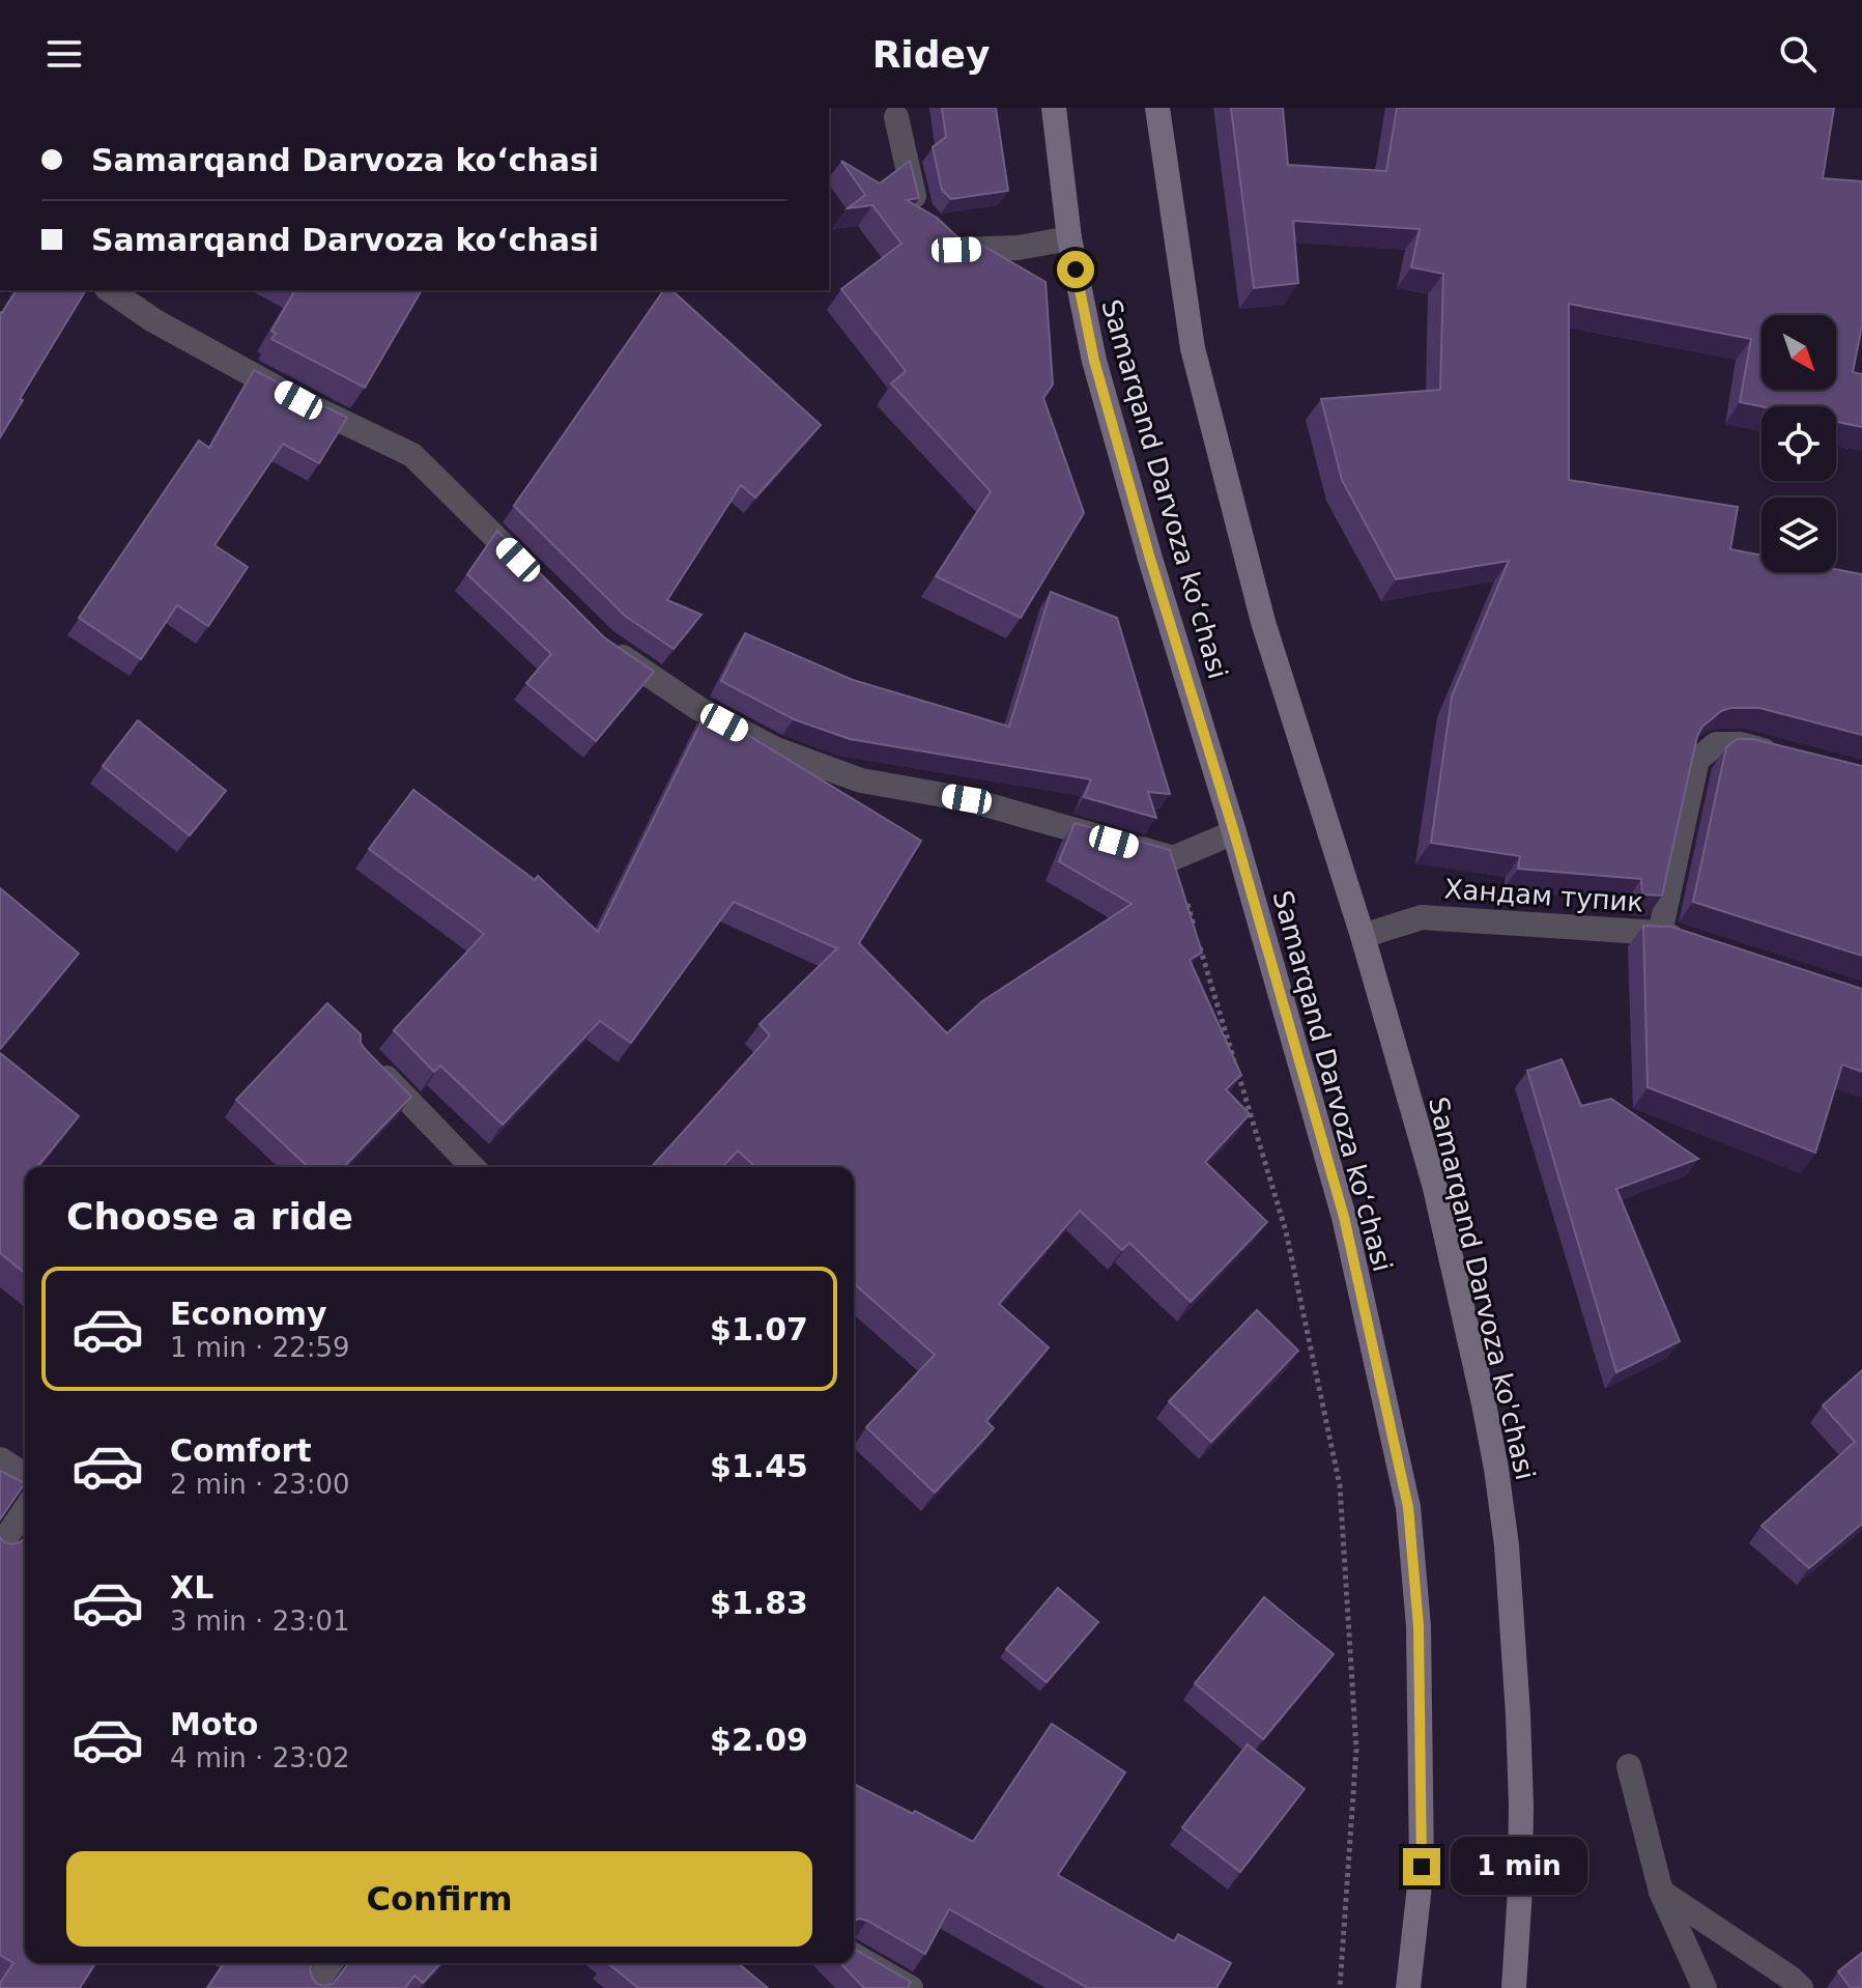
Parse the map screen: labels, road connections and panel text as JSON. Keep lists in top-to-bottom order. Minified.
{"streets":{"main road":["Samarqand Darvoza koʻchasi","Samarqand Darvoza ko‘chasi","Samarqand Darvoza ko'chasi"],"street":["Хандам тупик"]},"crossings":[["Samarqand Darvoza koʻchasi","Samarqand Darvoza ko‘chasi"],["Хандам тупик","Samarqand Darvoza ko'chasi"]],"north":"bottom right","page":{"header":"Ridey","banner":["Samarqand Darvoza koʻchasi","Samarqand Darvoza ko‘chasi"],"heading":"Choose a ride","list":[{"name":"Economy","note":"1 min · 22:59","value":"$1.07"},{"name":"Comfort","note":"2 min · 23:00","value":"$1.45"},{"name":"XL","note":"3 min · 23:01","value":"$1.83"},{"name":"Moto","note":"4 min · 23:02","value":"$2.09"}],"buttons":"Confirm","bubble":"1 min"}}
